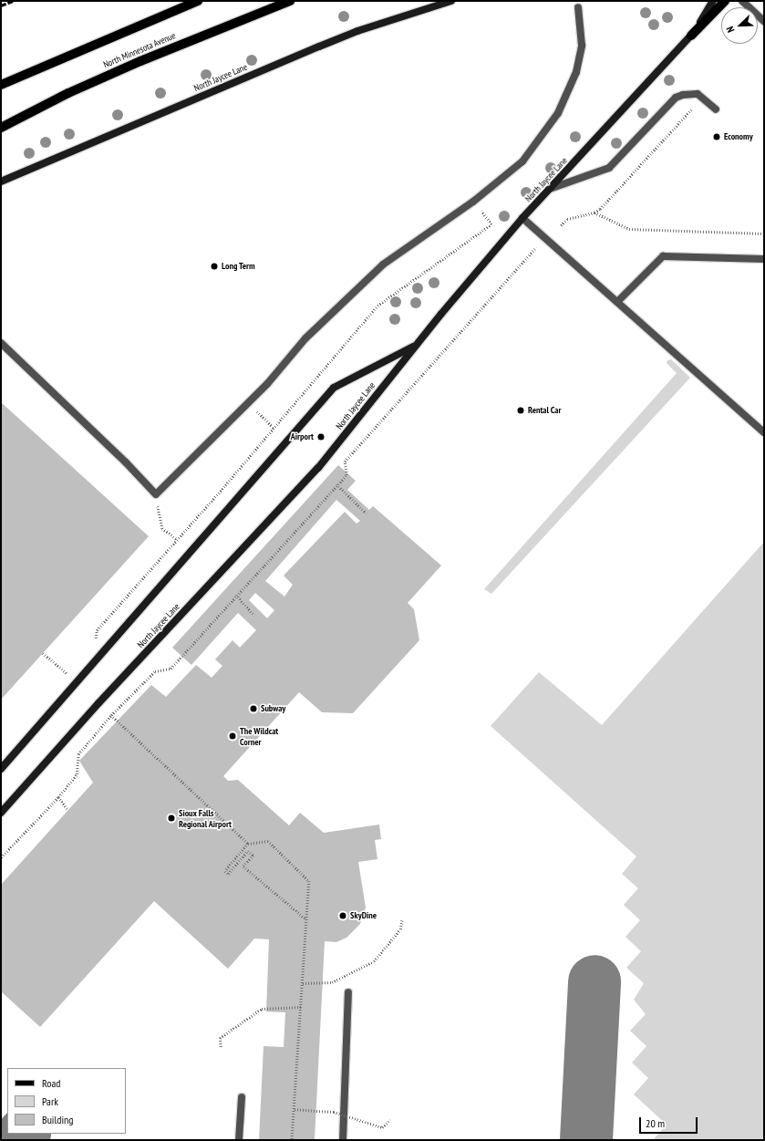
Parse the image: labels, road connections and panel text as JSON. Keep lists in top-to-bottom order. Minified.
{"streets":{"main road":["North Minnesota Avenue","North Jaycee Lane"]},"places":["Economy","Long Term","Rental Car","Airport","Subway","The Wildcat Corner","Sioux Falls Regional Airport","SkyDine"],"legend":["Road","Park","Building"],"scale_bar":"20 m","north":"bottom left"}
